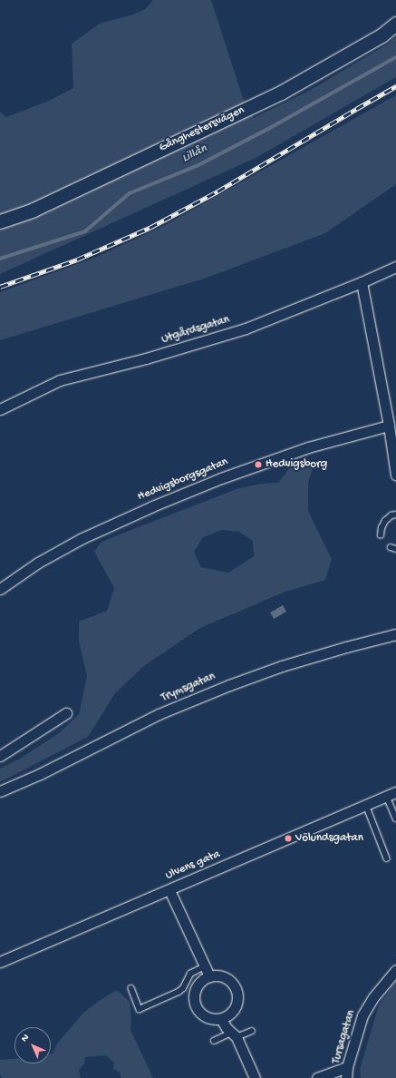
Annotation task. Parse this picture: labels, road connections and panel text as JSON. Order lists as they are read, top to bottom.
{
  "streets": {
    "street": [
      "Gånghestersvägen",
      "Utgårdsgatan",
      "Hedvigsborgsgatan",
      "Trymsgatan",
      "Ulvens gata",
      "Tursagatan"
    ]
  },
  "water": ["Lillån"],
  "places": ["Hedvigsborg", "Völundsgatan"],
  "north": "top left"
}
